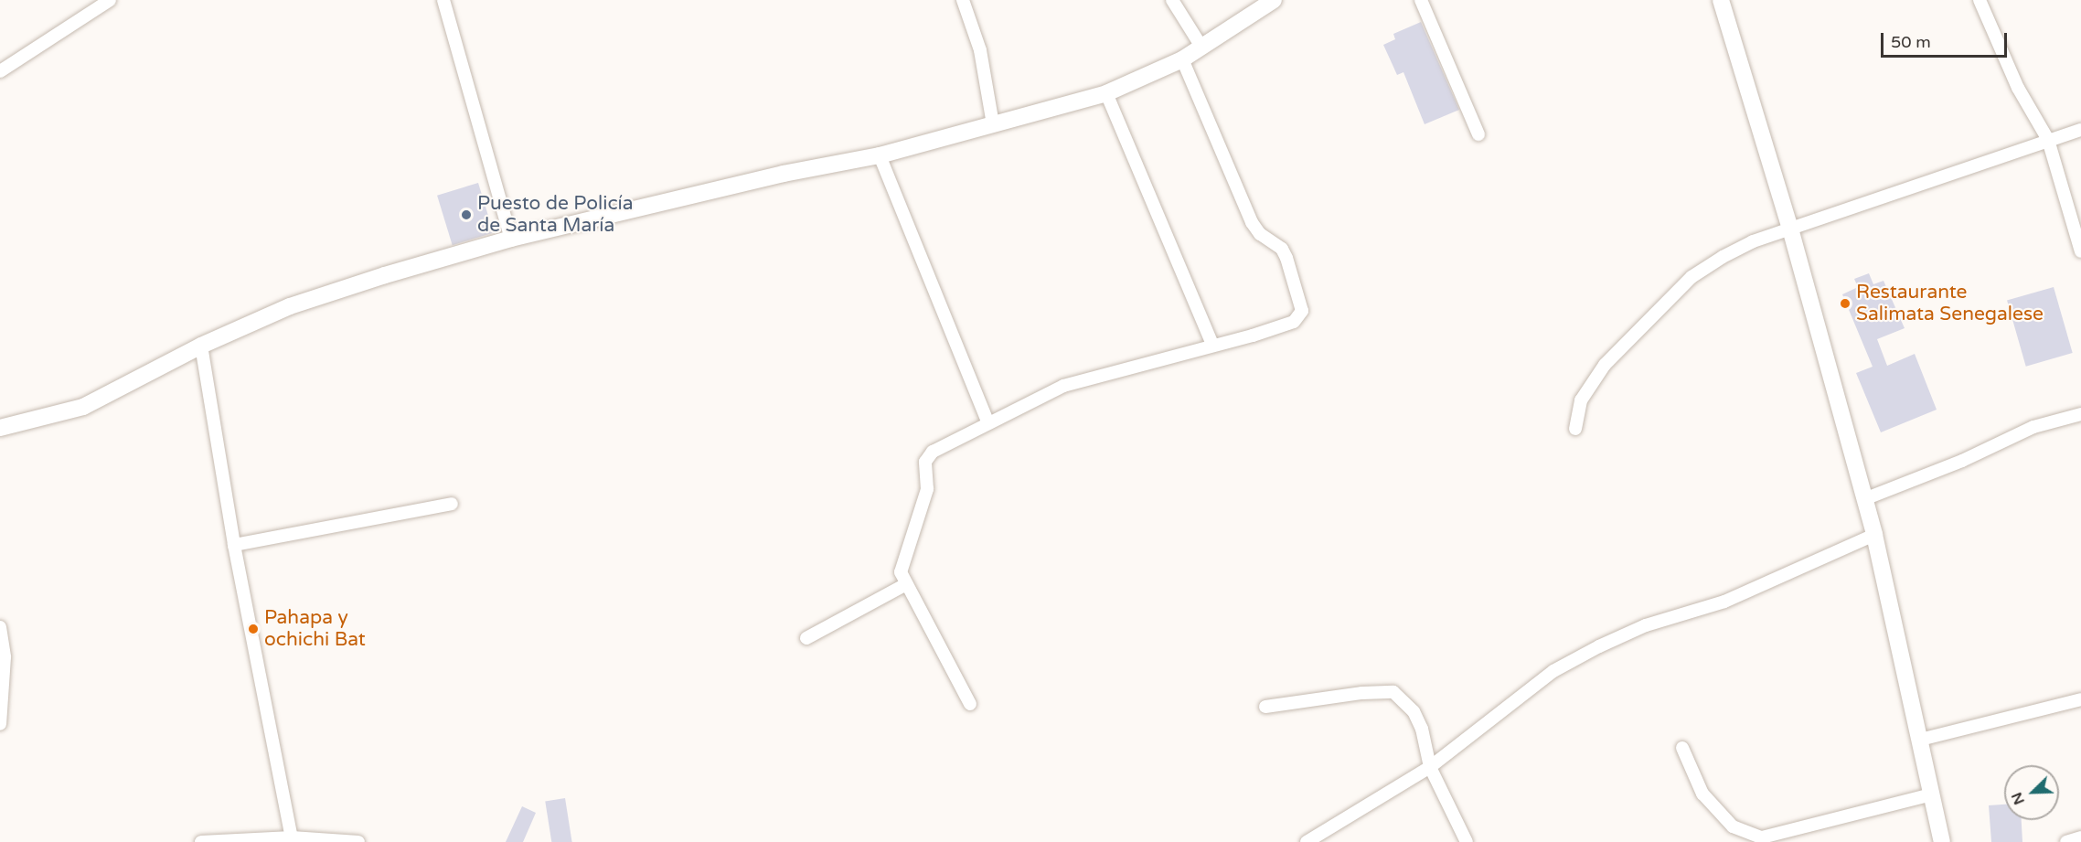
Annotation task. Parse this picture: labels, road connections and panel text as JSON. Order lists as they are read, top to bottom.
{
  "places": ["Puesto de Policía de Santa María", "Restaurante Salimata Senegalese", "Pahapa y ochichi Bat"],
  "scale_bar": "50 m",
  "north": "bottom left"
}
